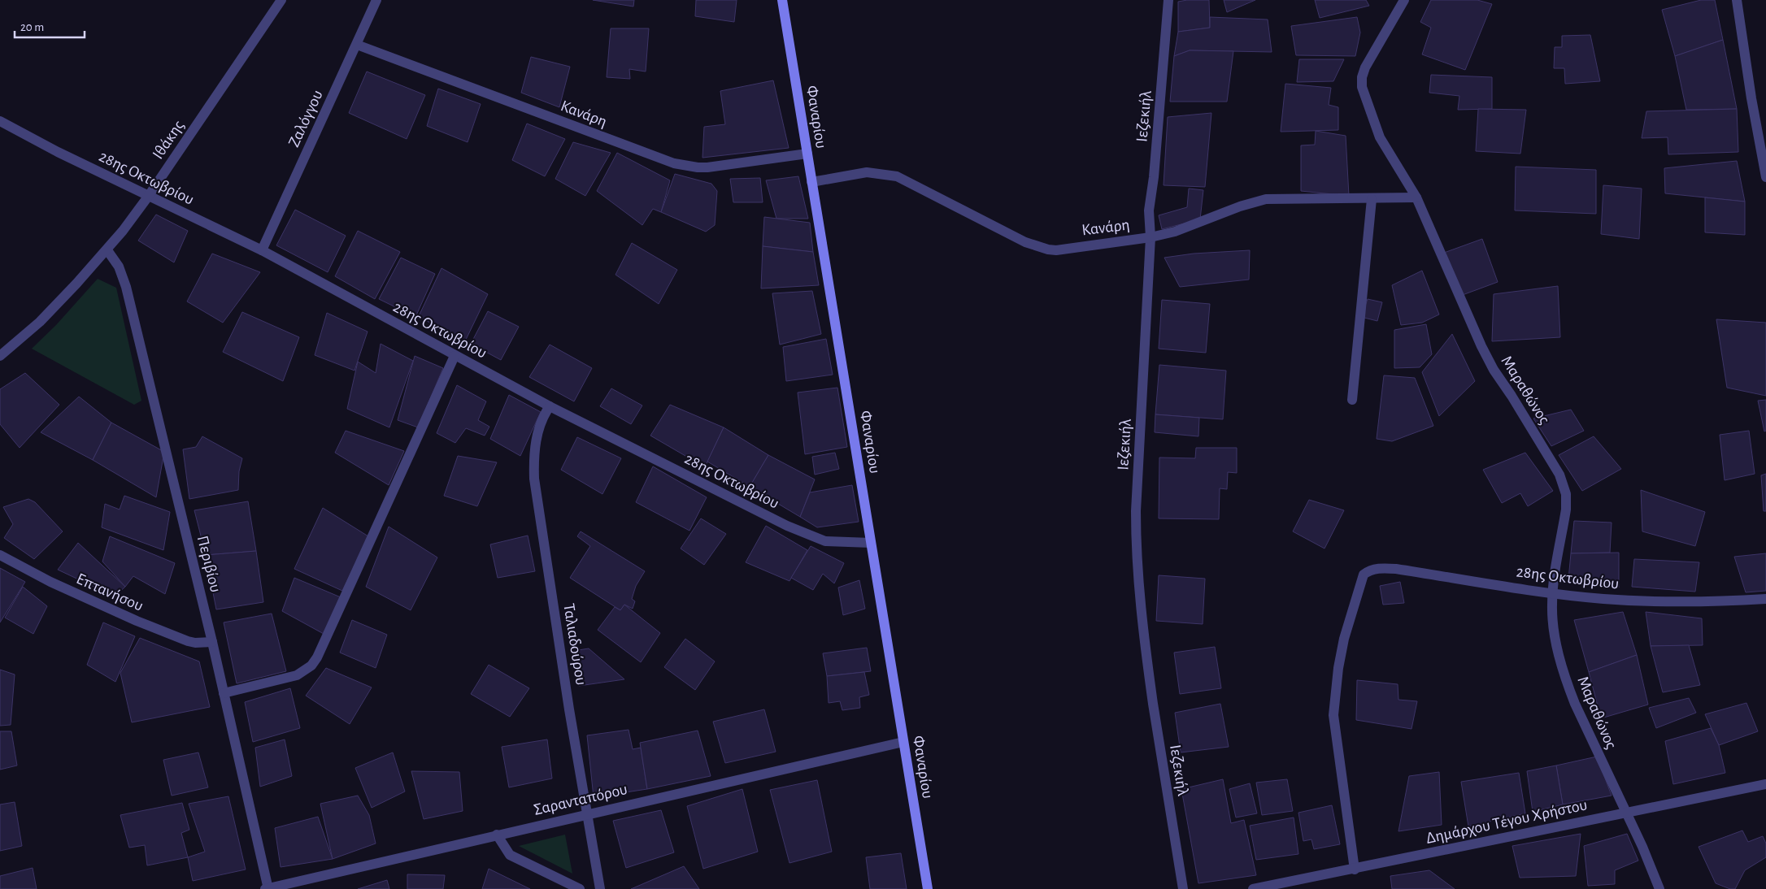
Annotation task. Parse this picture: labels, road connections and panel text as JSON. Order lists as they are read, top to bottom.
{
  "streets": {
    "main road": ["Φαναρίου"],
    "street": [
      "Κανάρη",
      "Ιεζεκιήλ",
      "Ζαλόγγου",
      "Ιθάκης",
      "28ης Οκτωβρίου",
      "Μαραθώνος",
      "Περιβίου",
      "Επτανήσου",
      "Ταλιαδούρου",
      "Σαρανταπόρου",
      "Δημάρχου Τέγου Χρήστου"
    ]
  },
  "crossings": [
    ["Κανάρη", "Ιεζεκιήλ"],
    ["Κανάρη", "Φαναρίου"],
    ["Κανάρη", "Ζαλόγγου"],
    ["Κανάρη", "Μαραθώνος"],
    ["Φαναρίου", "28ης Οκτωβρίου"],
    ["Φαναρίου", "Σαρανταπόρου"],
    ["Ζαλόγγου", "28ης Οκτωβρίου"],
    ["Ιθάκης", "28ης Οκτωβρίου"],
    ["Ιθάκης", "Περιβίου"],
    ["28ης Οκτωβρίου", "Μαραθώνος"],
    ["28ης Οκτωβρίου", "Ταλιαδούρου"],
    ["28ης Οκτωβρίου", "Δημάρχου Τέγου Χρήστου"],
    ["Μαραθώνος", "Δημάρχου Τέγου Χρήστου"],
    ["Περιβίου", "Επτανήσου"],
    ["Περιβίου", "Σαρανταπόρου"],
    ["Ταλιαδούρου", "Σαρανταπόρου"]
  ],
  "scale_bar": "20 m"
}
